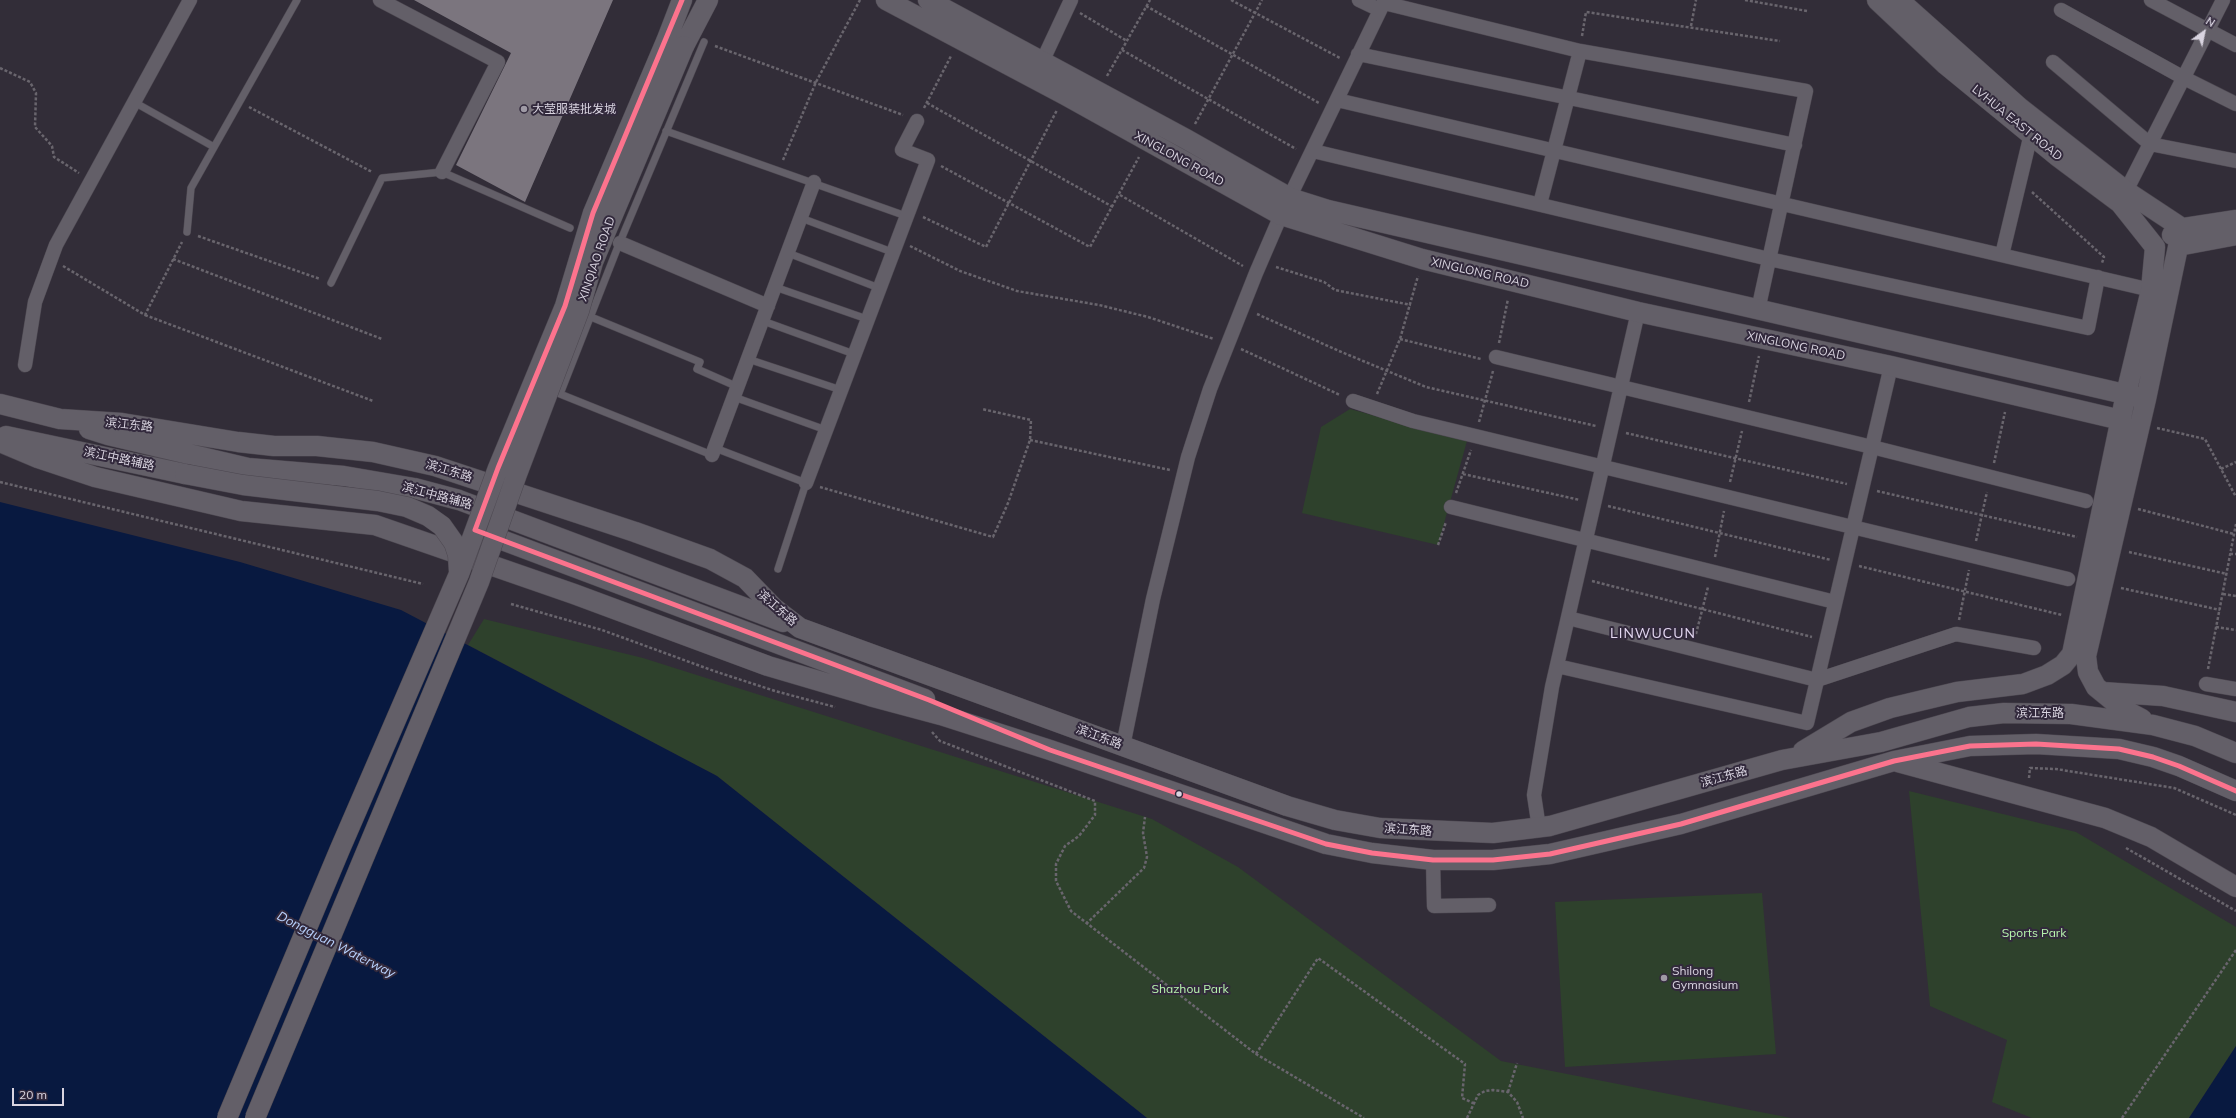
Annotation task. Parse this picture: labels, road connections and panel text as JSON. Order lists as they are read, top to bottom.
{
  "streets": {
    "main road": [
      "LVHUA EAST ROAD",
      "XINGLONG ROAD",
      "XINQIAO ROAD",
      "滨江东路",
      "滨江中路辅路"
    ]
  },
  "crossings": [
    ["XINQIAO ROAD", "滨江中路辅路"],
    ["滨江东路", "滨江中路辅路"]
  ],
  "districts": ["LINWUCUN"],
  "water": ["Dongguan Waterway"],
  "parks": ["Sports Park", "Shazhou Park"],
  "places": ["大莹服装批发城", "Shilong Gymnasium"],
  "scale_bar": "20 m",
  "north": "top right"
}
